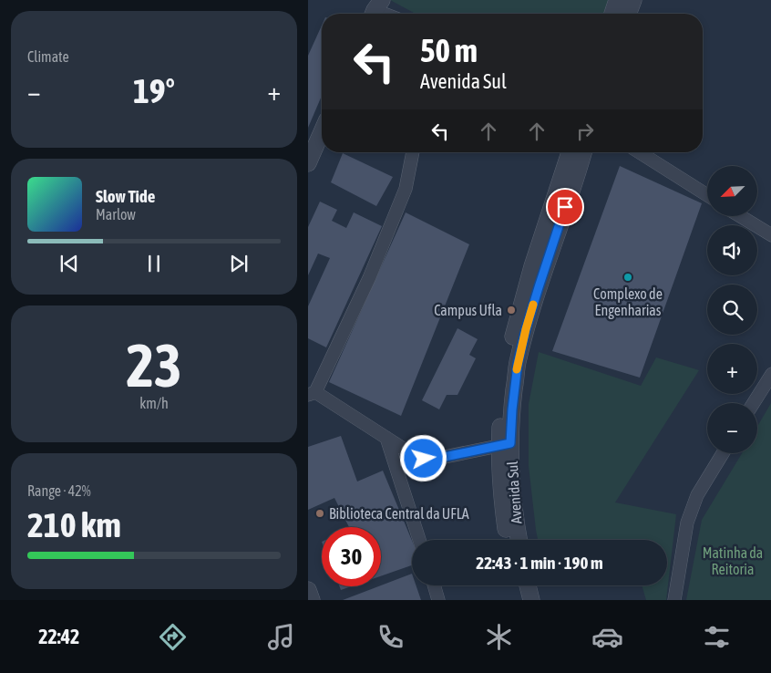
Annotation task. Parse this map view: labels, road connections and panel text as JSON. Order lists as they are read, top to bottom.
{
  "streets": {
    "street": ["Avenida Sul"]
  },
  "parks": ["Matinha da Reitoria"],
  "places": ["Complexo de Engenharias", "Campus Ufla", "Biblioteca Central da UFLA"],
  "north": "bottom left",
  "page": {
    "tile": [
      "Climate",
      ["23", "km/h"],
      ["Range · 42%", "210 km"]
    ],
    "turn": ["50 m", "Avenida Sul"],
    "heat": ["−", "19°", "+"],
    "map_buttons": ["+", "−"],
    "song": ["Slow Tide", "Marlow"],
    "limit": "30",
    "trip": "22:43 · 1 min · 190 m",
    "tabs": "22:42"
  }
}
